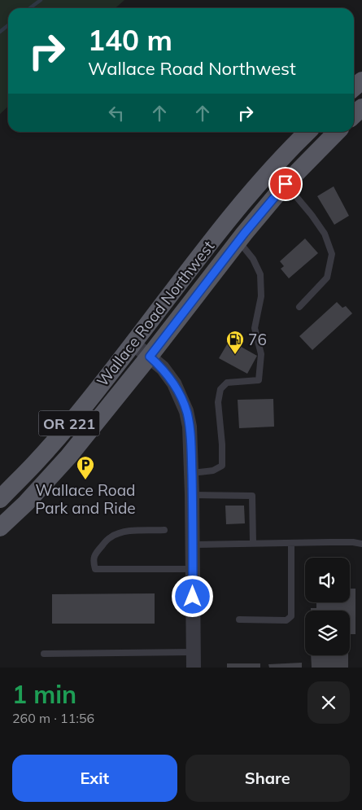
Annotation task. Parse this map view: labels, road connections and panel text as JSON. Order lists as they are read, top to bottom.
{
  "streets": {
    "main road": ["Wallace Road Northwest", "OR 221"]
  },
  "places": {
    "fuel station": ["76"],
    "parking": ["Wallace Road Park and Ride"]
  },
  "page": {
    "turn": ["140 m", "Wallace Road Northwest"],
    "heading": ["1 min", "260 m · 11:56"],
    "buttons": ["Exit", "Share"]
  }
}
